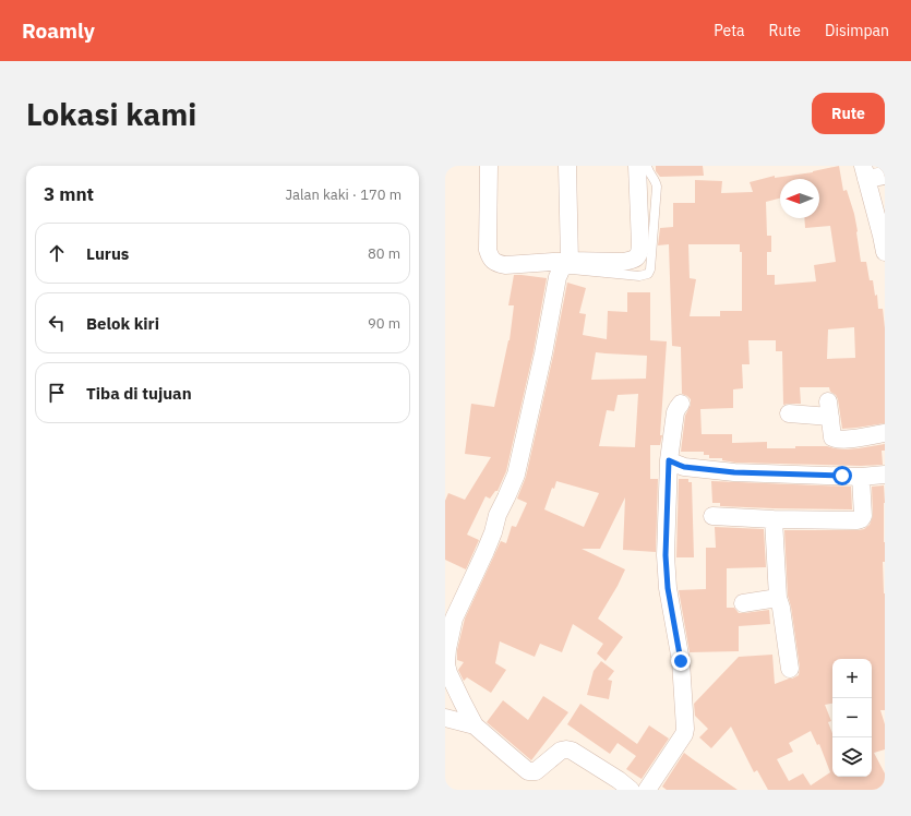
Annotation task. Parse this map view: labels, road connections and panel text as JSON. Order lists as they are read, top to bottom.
{
  "north": "left",
  "page": {
    "header": "Roamly",
    "nav": ["Peta", "Rute", "Disimpan"],
    "buttons": "Rute",
    "title": "Lokasi kami",
    "heading": ["3 mnt", "Jalan kaki · 170 m"],
    "list": [
      ["Lurus", "80 m"],
      ["Belok kiri", "90 m"],
      "Tiba di tujuan"
    ],
    "map_buttons": ["+", "−"]
  }
}
